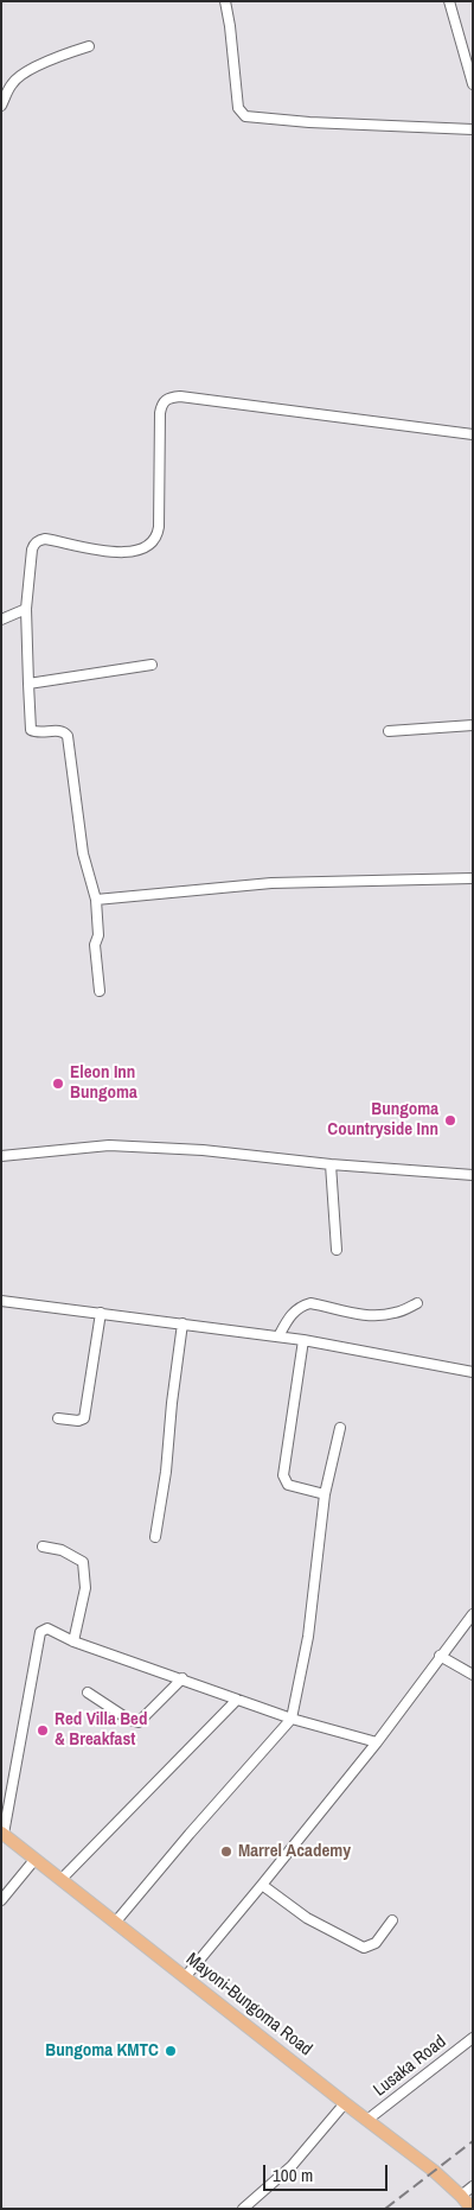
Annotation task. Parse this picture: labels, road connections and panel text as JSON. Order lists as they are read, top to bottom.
{
  "streets": {
    "main road": ["Mayoni-Bungoma Road"],
    "street": ["Lusaka Road"]
  },
  "crossings": [
    ["Mayoni-Bungoma Road", "Lusaka Road"]
  ],
  "places": [
    "Eleon Inn Bungoma",
    "Bungoma Countryside Inn",
    "Red Villa Bed & Breakfast",
    "Marrel Academy",
    "Bungoma KMTC"
  ],
  "scale_bar": "100 m"
}
